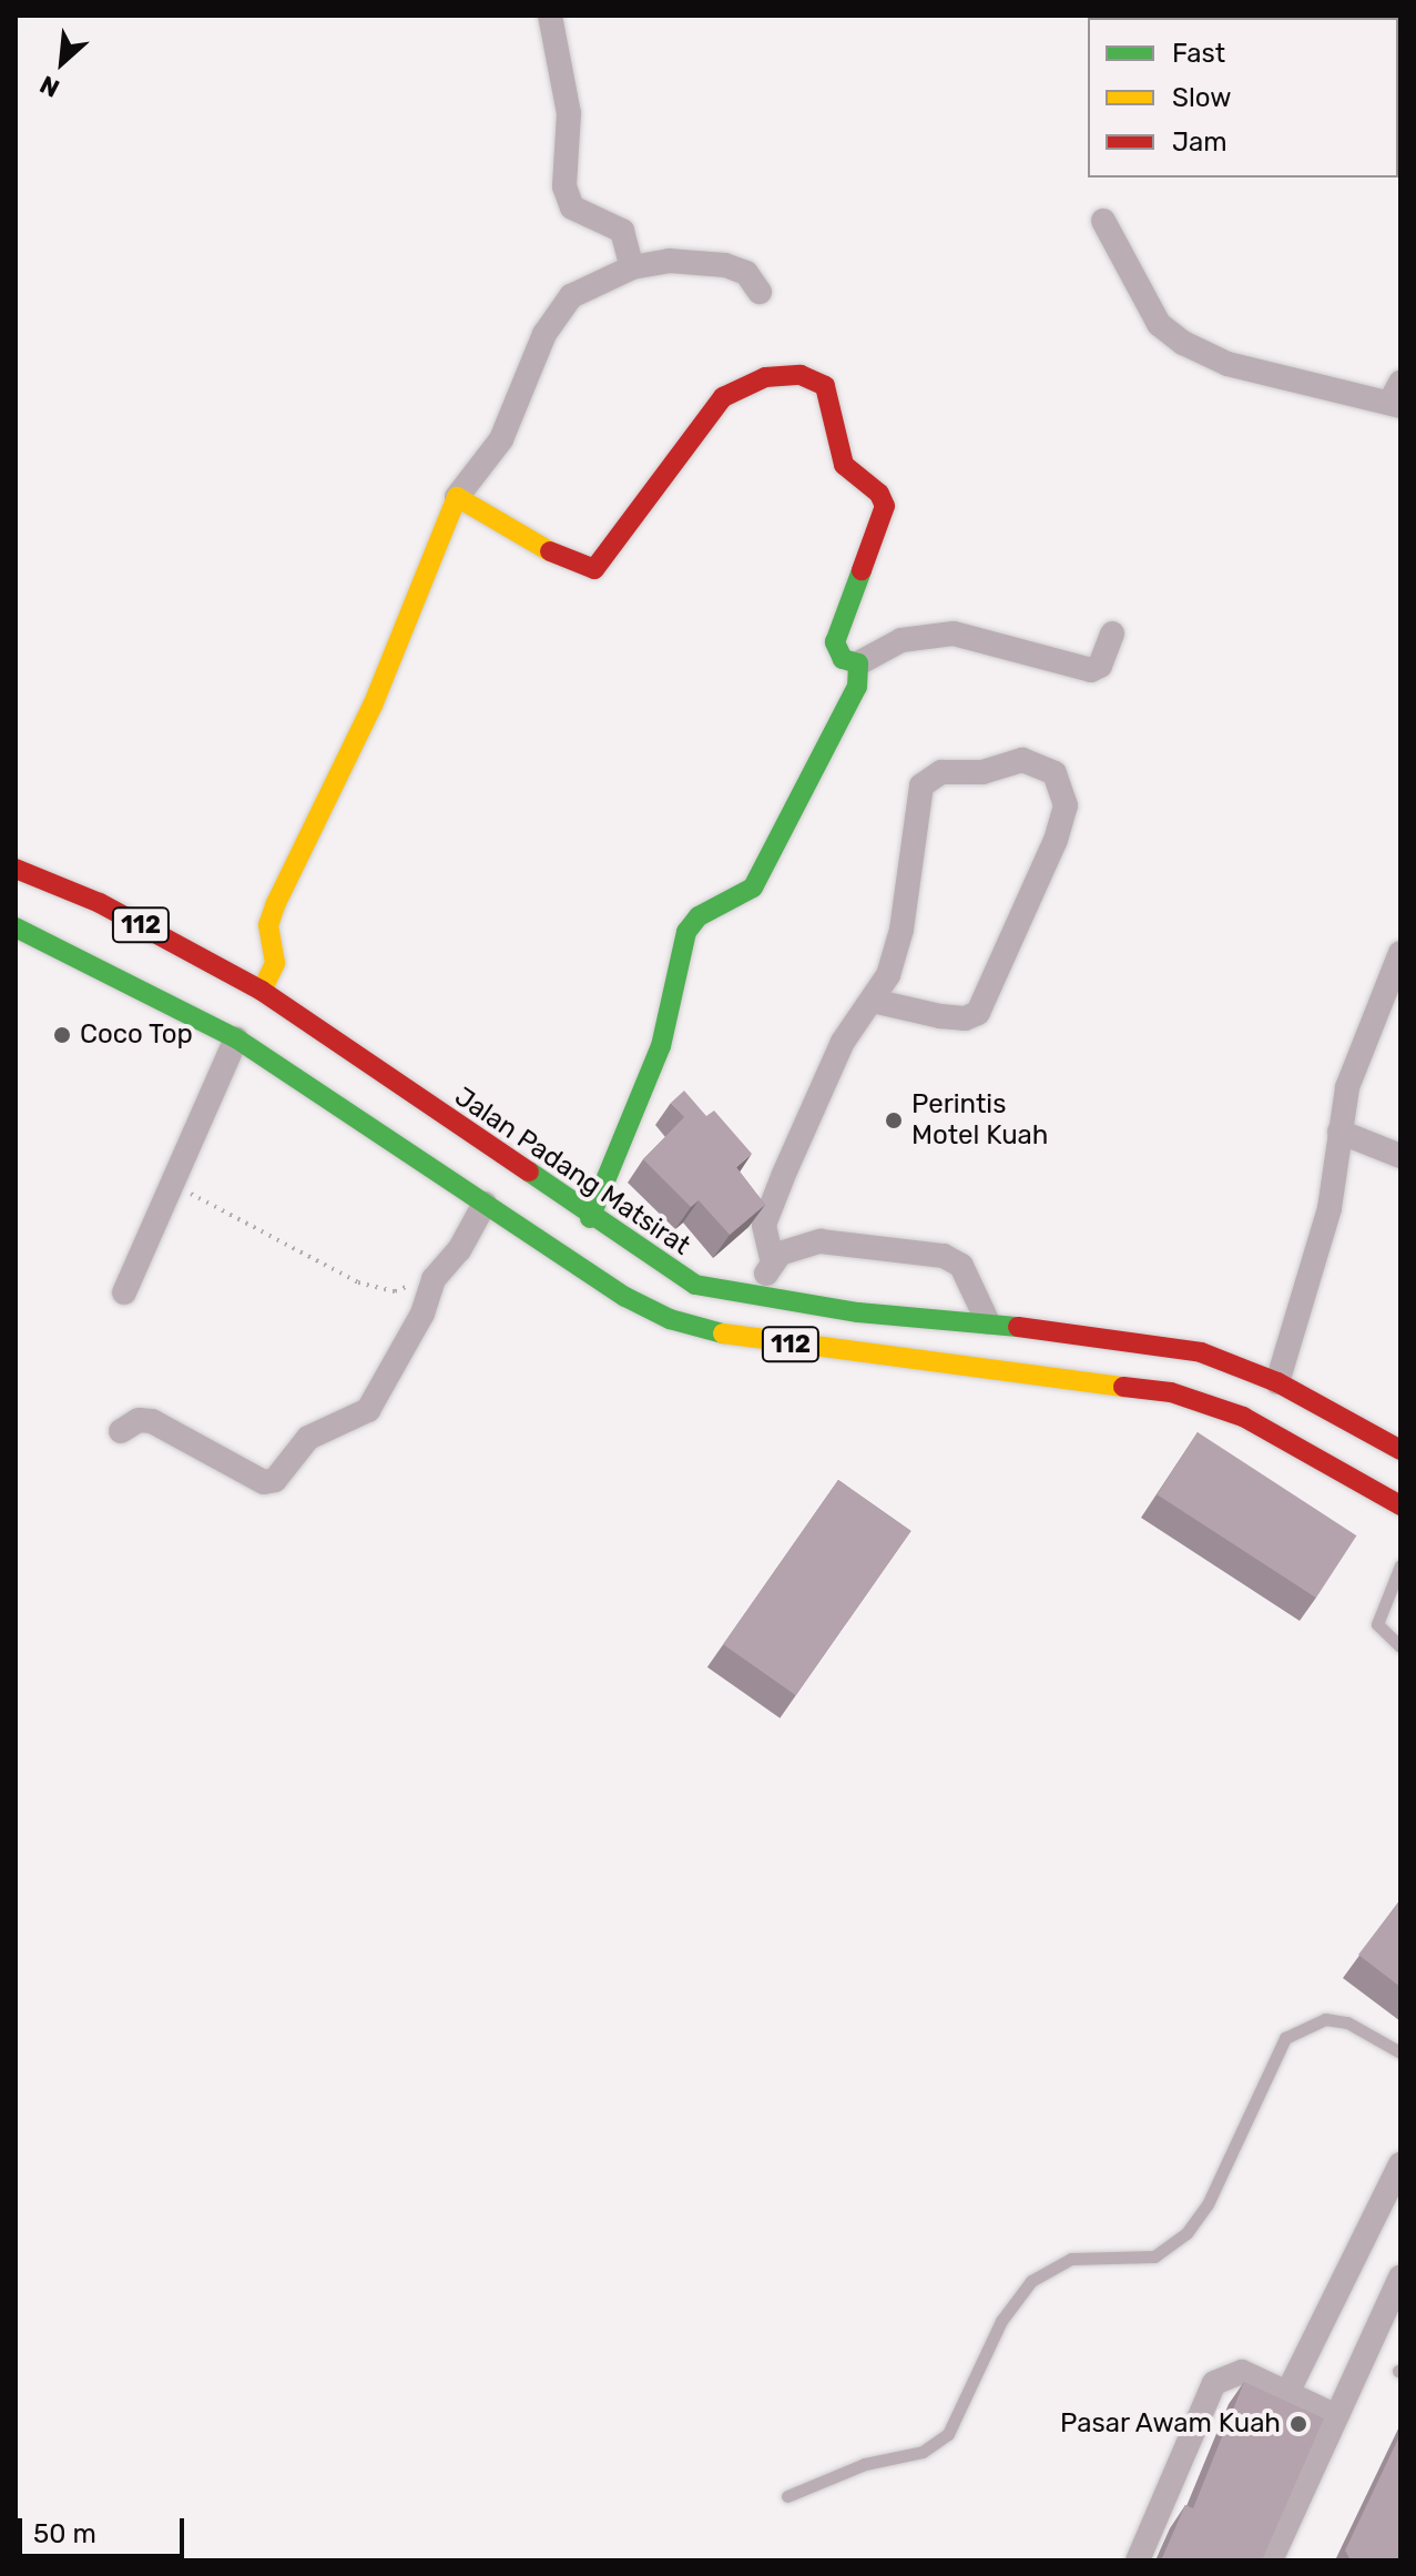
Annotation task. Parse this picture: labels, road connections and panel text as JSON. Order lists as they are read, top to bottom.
{
  "streets": {
    "main road": ["112", "Jalan Padang Matsirat"]
  },
  "places": ["Coco Top", "Perintis Motel Kuah", "Pasar Awam Kuah"],
  "legend": ["Fast", "Slow", "Jam"],
  "scale_bar": "50 m",
  "north": "bottom left"
}
